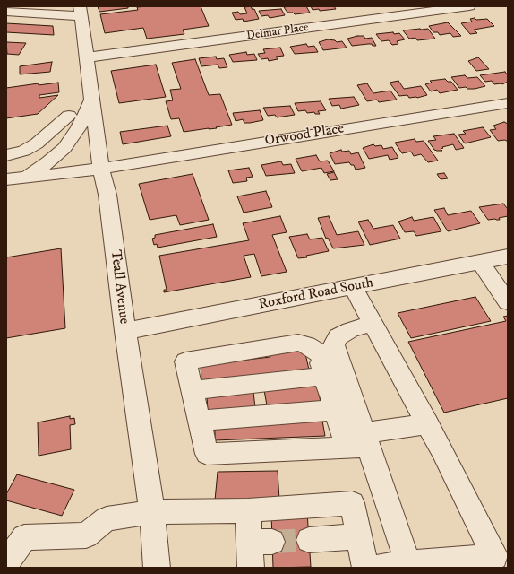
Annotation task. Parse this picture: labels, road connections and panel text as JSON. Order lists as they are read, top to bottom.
{
  "streets": {
    "street": [
      "Delmar Place",
      "Orwood Place",
      "Teall Avenue",
      "Roxford Road South"
    ]
  },
  "crossings": [
    ["Delmar Place", "Teall Avenue"],
    ["Orwood Place", "Teall Avenue"],
    ["Teall Avenue", "Roxford Road South"]
  ]
}
